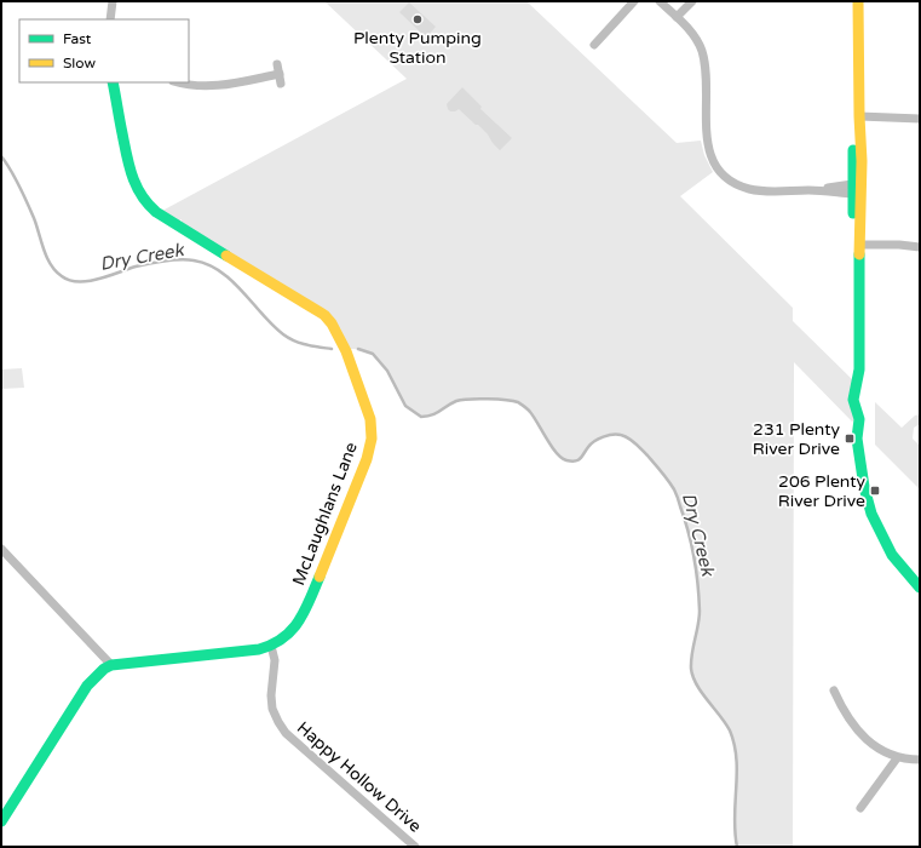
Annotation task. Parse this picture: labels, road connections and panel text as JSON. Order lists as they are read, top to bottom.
{
  "streets": {
    "street": ["McLaughlans Lane", "Happy Hollow Drive"]
  },
  "crossings": [
    ["McLaughlans Lane", "Happy Hollow Drive"]
  ],
  "water": ["Dry Creek"],
  "places": {
    "other": ["Plenty Pumping Station"],
    "transit": ["231 Plenty River Drive", "206 Plenty River Drive"]
  },
  "legend": ["Fast", "Slow"]
}
